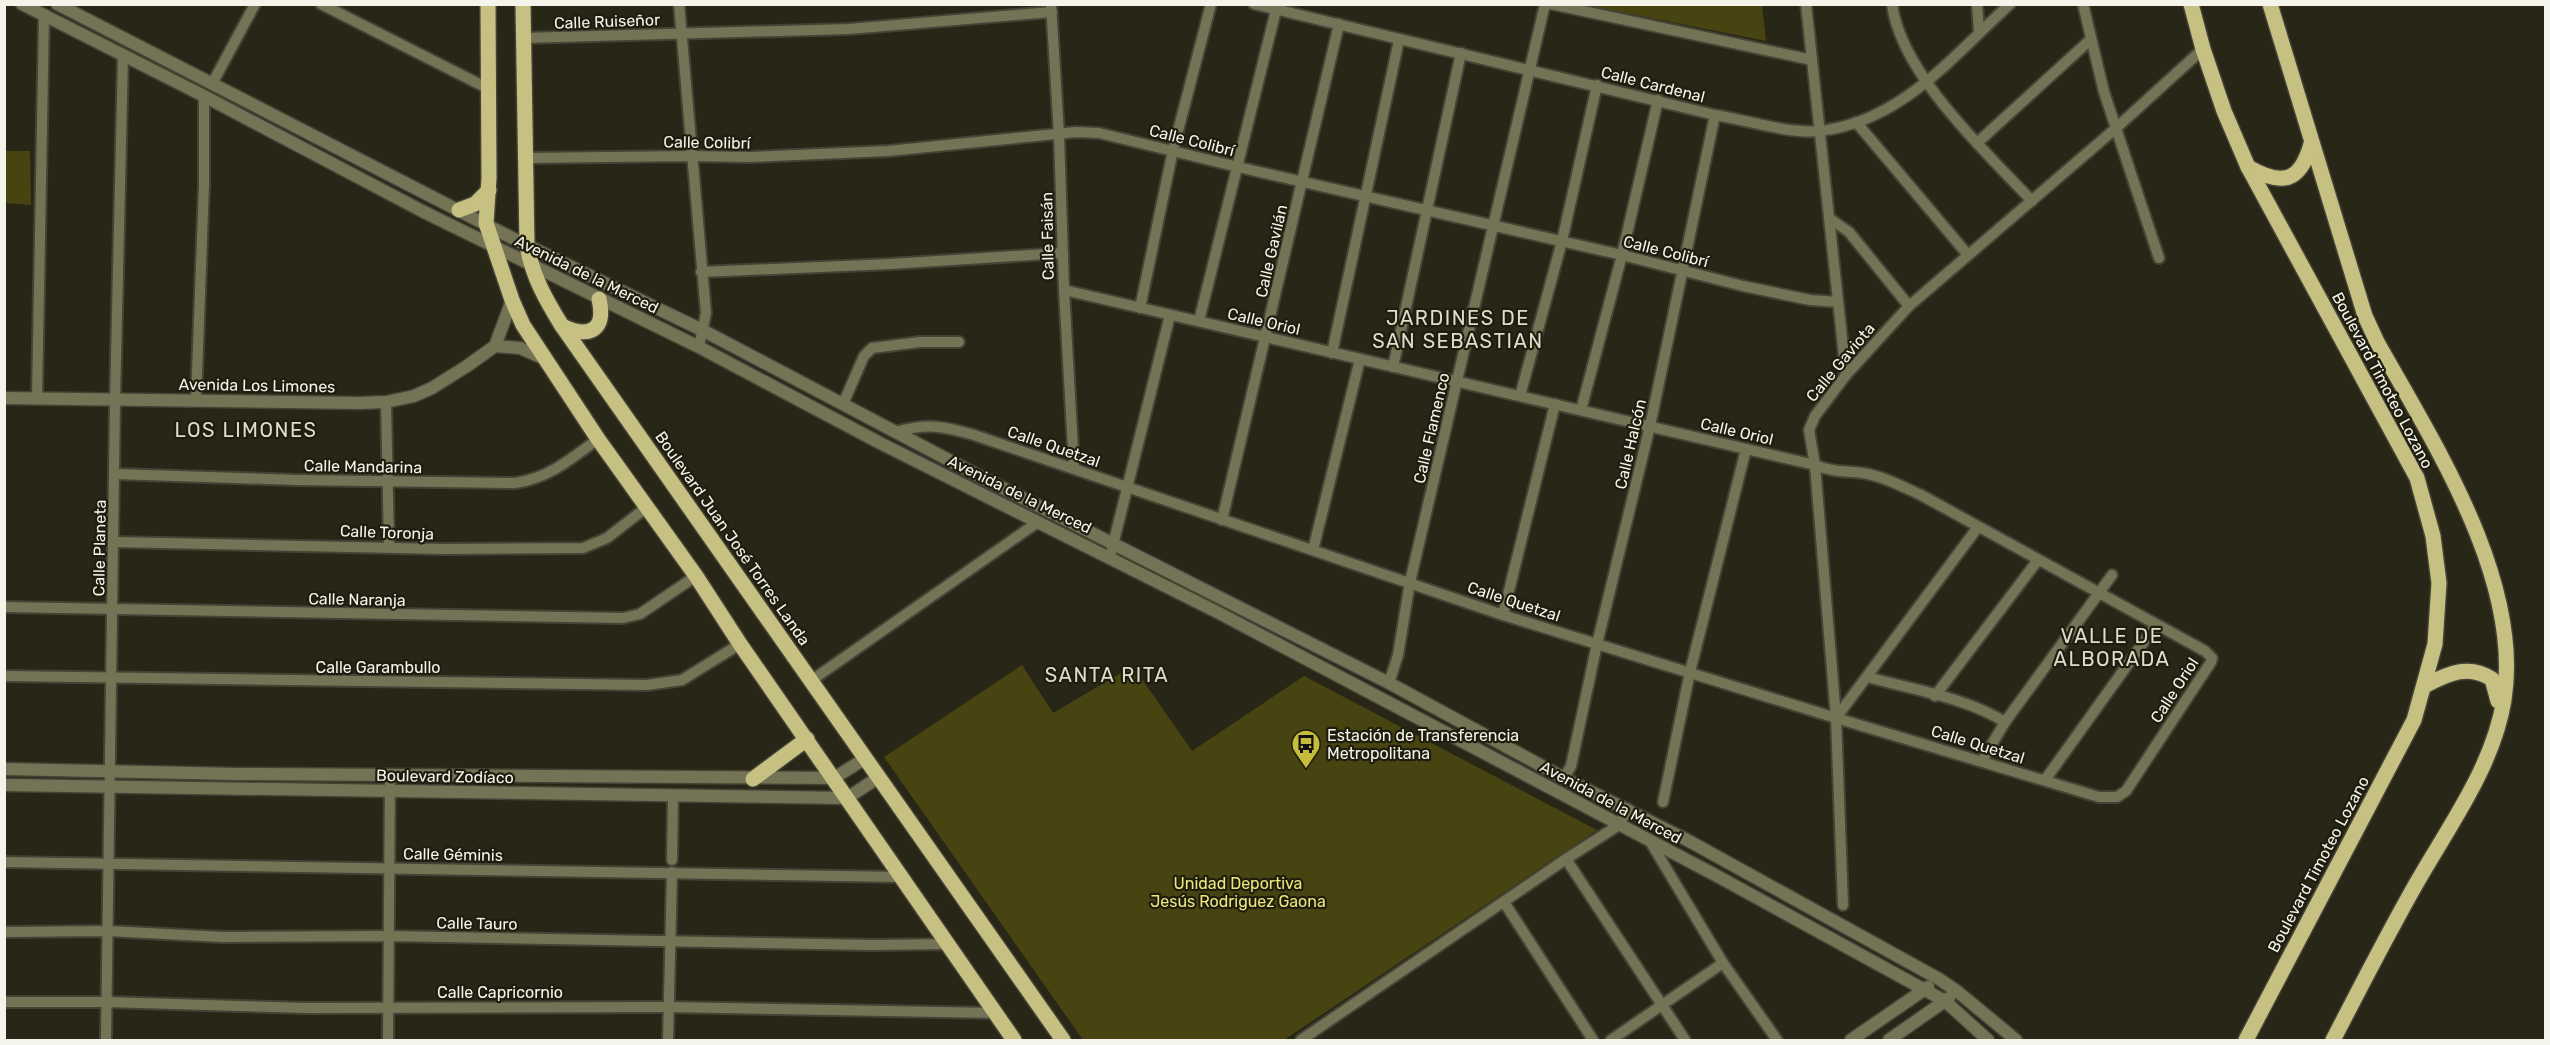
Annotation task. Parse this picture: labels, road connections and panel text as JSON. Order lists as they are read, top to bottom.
{
  "streets": {
    "main road": ["Boulevard Timoteo Lozano", "Boulevard Juan José Torres Landa"],
    "street": [
      "Calle Ruiseñor",
      "Calle Cardenal",
      "Calle Colibrí",
      "Calle Faisán",
      "Calle Gavilán",
      "Avenida de la Merced",
      "Calle Oriol",
      "Calle Gaviota",
      "Avenida Los Limones",
      "Calle Flamenco",
      "Calle Halcón",
      "Calle Quetzal",
      "Calle Mandarina",
      "Calle Toronja",
      "Calle Planeta",
      "Calle Naranja",
      "Calle Garambullo",
      "Boulevard Zodíaco",
      "Calle Géminis",
      "Calle Tauro",
      "Calle Capricornio"
    ]
  },
  "crossings": [
    ["Calle Ruiseñor", "Calle Faisán"],
    ["Calle Ruiseñor", "Boulevard Juan José Torres Landa"],
    ["Calle Cardenal", "Calle Gavilán"],
    ["Calle Cardenal", "Calle Flamenco"],
    ["Calle Cardenal", "Calle Halcón"],
    ["Calle Colibrí", "Calle Faisán"],
    ["Calle Colibrí", "Calle Gavilán"],
    ["Calle Colibrí", "Calle Flamenco"],
    ["Calle Colibrí", "Calle Halcón"],
    ["Calle Colibrí", "Boulevard Juan José Torres Landa"],
    ["Calle Faisán", "Calle Oriol"],
    ["Calle Faisán", "Calle Quetzal"],
    ["Calle Gavilán", "Calle Oriol"],
    ["Calle Gavilán", "Calle Quetzal"],
    ["Avenida de la Merced", "Calle Flamenco"],
    ["Avenida de la Merced", "Calle Halcón"],
    ["Avenida de la Merced", "Calle Quetzal"],
    ["Avenida de la Merced", "Boulevard Juan José Torres Landa"],
    ["Avenida de la Merced", "Calle Planeta"],
    ["Calle Oriol", "Calle Gaviota"],
    ["Calle Oriol", "Calle Flamenco"],
    ["Calle Oriol", "Calle Halcón"],
    ["Calle Oriol", "Calle Quetzal"],
    ["Calle Gaviota", "Boulevard Timoteo Lozano"],
    ["Calle Gaviota", "Calle Quetzal"],
    ["Avenida Los Limones", "Calle Planeta"],
    ["Calle Flamenco", "Calle Quetzal"],
    ["Calle Halcón", "Calle Quetzal"],
    ["Calle Mandarina", "Calle Planeta"],
    ["Calle Toronja", "Calle Planeta"],
    ["Calle Planeta", "Calle Naranja"],
    ["Calle Planeta", "Calle Garambullo"],
    ["Calle Planeta", "Boulevard Zodíaco"],
    ["Calle Planeta", "Calle Géminis"],
    ["Calle Planeta", "Calle Tauro"],
    ["Calle Planeta", "Calle Capricornio"]
  ],
  "districts": [
    "JARDINES DE SAN SEBASTIAN",
    "LOS LIMONES",
    "VALLE DE ALBORADA",
    "SANTA RITA"
  ],
  "parks": ["Unidad Deportiva Jesús Rodriguez Gaona"],
  "places": {
    "bus stop": ["Estación de Transferencia Metropolitana"]
  }
}
